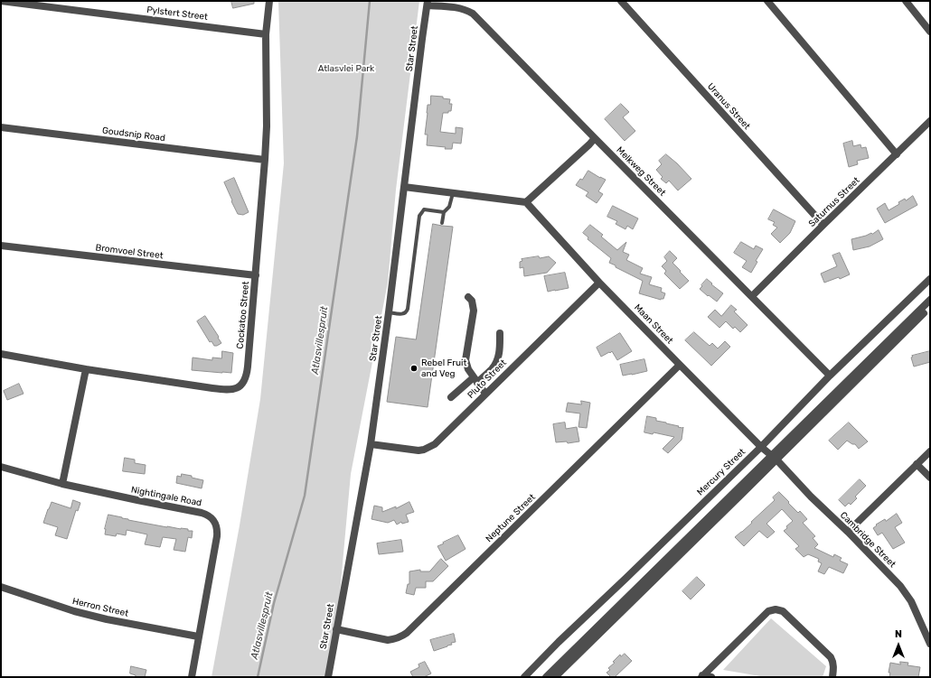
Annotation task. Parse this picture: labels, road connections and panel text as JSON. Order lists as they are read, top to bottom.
{
  "streets": {
    "street": [
      "Pylstert Street",
      "Star Street",
      "Uranus Street",
      "Goudsnip Road",
      "Melkweg Street",
      "Saturnus Street",
      "Bromvoel Street",
      "Cockatoo Street",
      "Maan Street",
      "Pluto Street",
      "Mercury Street",
      "Nightingale Road",
      "Neptune Street",
      "Cambridge Street",
      "Herron Street"
    ]
  },
  "crossings": [
    ["Pylstert Street", "Cockatoo Street"],
    ["Star Street", "Melkweg Street"],
    ["Star Street", "Pluto Street"],
    ["Star Street", "Neptune Street"],
    ["Uranus Street", "Saturnus Street"],
    ["Goudsnip Road", "Cockatoo Street"],
    ["Melkweg Street", "Saturnus Street"],
    ["Melkweg Street", "Mercury Street"],
    ["Bromvoel Street", "Cockatoo Street"],
    ["Maan Street", "Pluto Street"],
    ["Maan Street", "Mercury Street"],
    ["Maan Street", "Neptune Street"],
    ["Maan Street", "Cambridge Street"],
    ["Nightingale Road", "Herron Street"]
  ],
  "water": ["Atlasvillespruit"],
  "parks": ["Atlasvlei Park"],
  "places": ["Rebel Fruit and Veg"],
  "north": "top"
}
